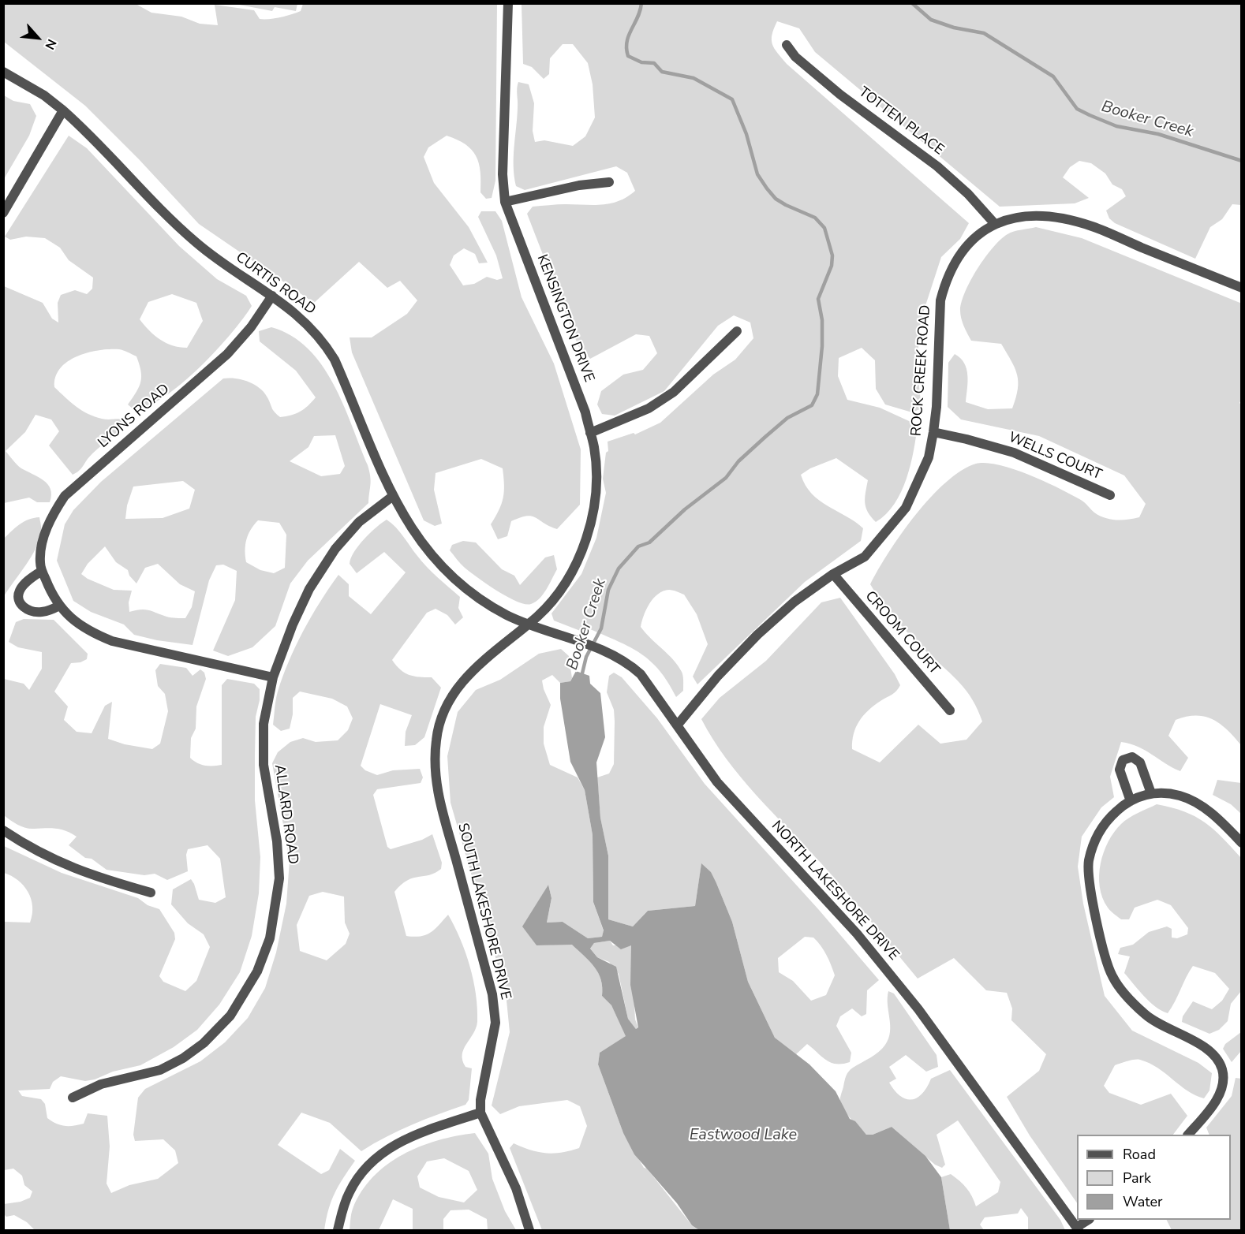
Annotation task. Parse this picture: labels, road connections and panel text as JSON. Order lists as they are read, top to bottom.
{
  "streets": {
    "street": [
      "TOTTEN PLACE",
      "CURTIS ROAD",
      "KENSINGTON DRIVE",
      "ROCK CREEK ROAD",
      "LYONS ROAD",
      "WELLS COURT",
      "CROOM COURT",
      "ALLARD ROAD",
      "NORTH LAKESHORE DRIVE",
      "SOUTH LAKESHORE DRIVE"
    ]
  },
  "crossings": [
    ["TOTTEN PLACE", "ROCK CREEK ROAD"],
    ["CURTIS ROAD", "KENSINGTON DRIVE"],
    ["CURTIS ROAD", "LYONS ROAD"],
    ["CURTIS ROAD", "ALLARD ROAD"],
    ["CURTIS ROAD", "NORTH LAKESHORE DRIVE"],
    ["CURTIS ROAD", "SOUTH LAKESHORE DRIVE"],
    ["KENSINGTON DRIVE", "NORTH LAKESHORE DRIVE"],
    ["KENSINGTON DRIVE", "SOUTH LAKESHORE DRIVE"],
    ["ROCK CREEK ROAD", "WELLS COURT"],
    ["ROCK CREEK ROAD", "CROOM COURT"],
    ["ROCK CREEK ROAD", "NORTH LAKESHORE DRIVE"],
    ["LYONS ROAD", "ALLARD ROAD"],
    ["NORTH LAKESHORE DRIVE", "SOUTH LAKESHORE DRIVE"]
  ],
  "water": ["Booker Creek", "Eastwood Lake"],
  "legend": ["Road", "Park", "Water"],
  "north": "bottom right"
}
